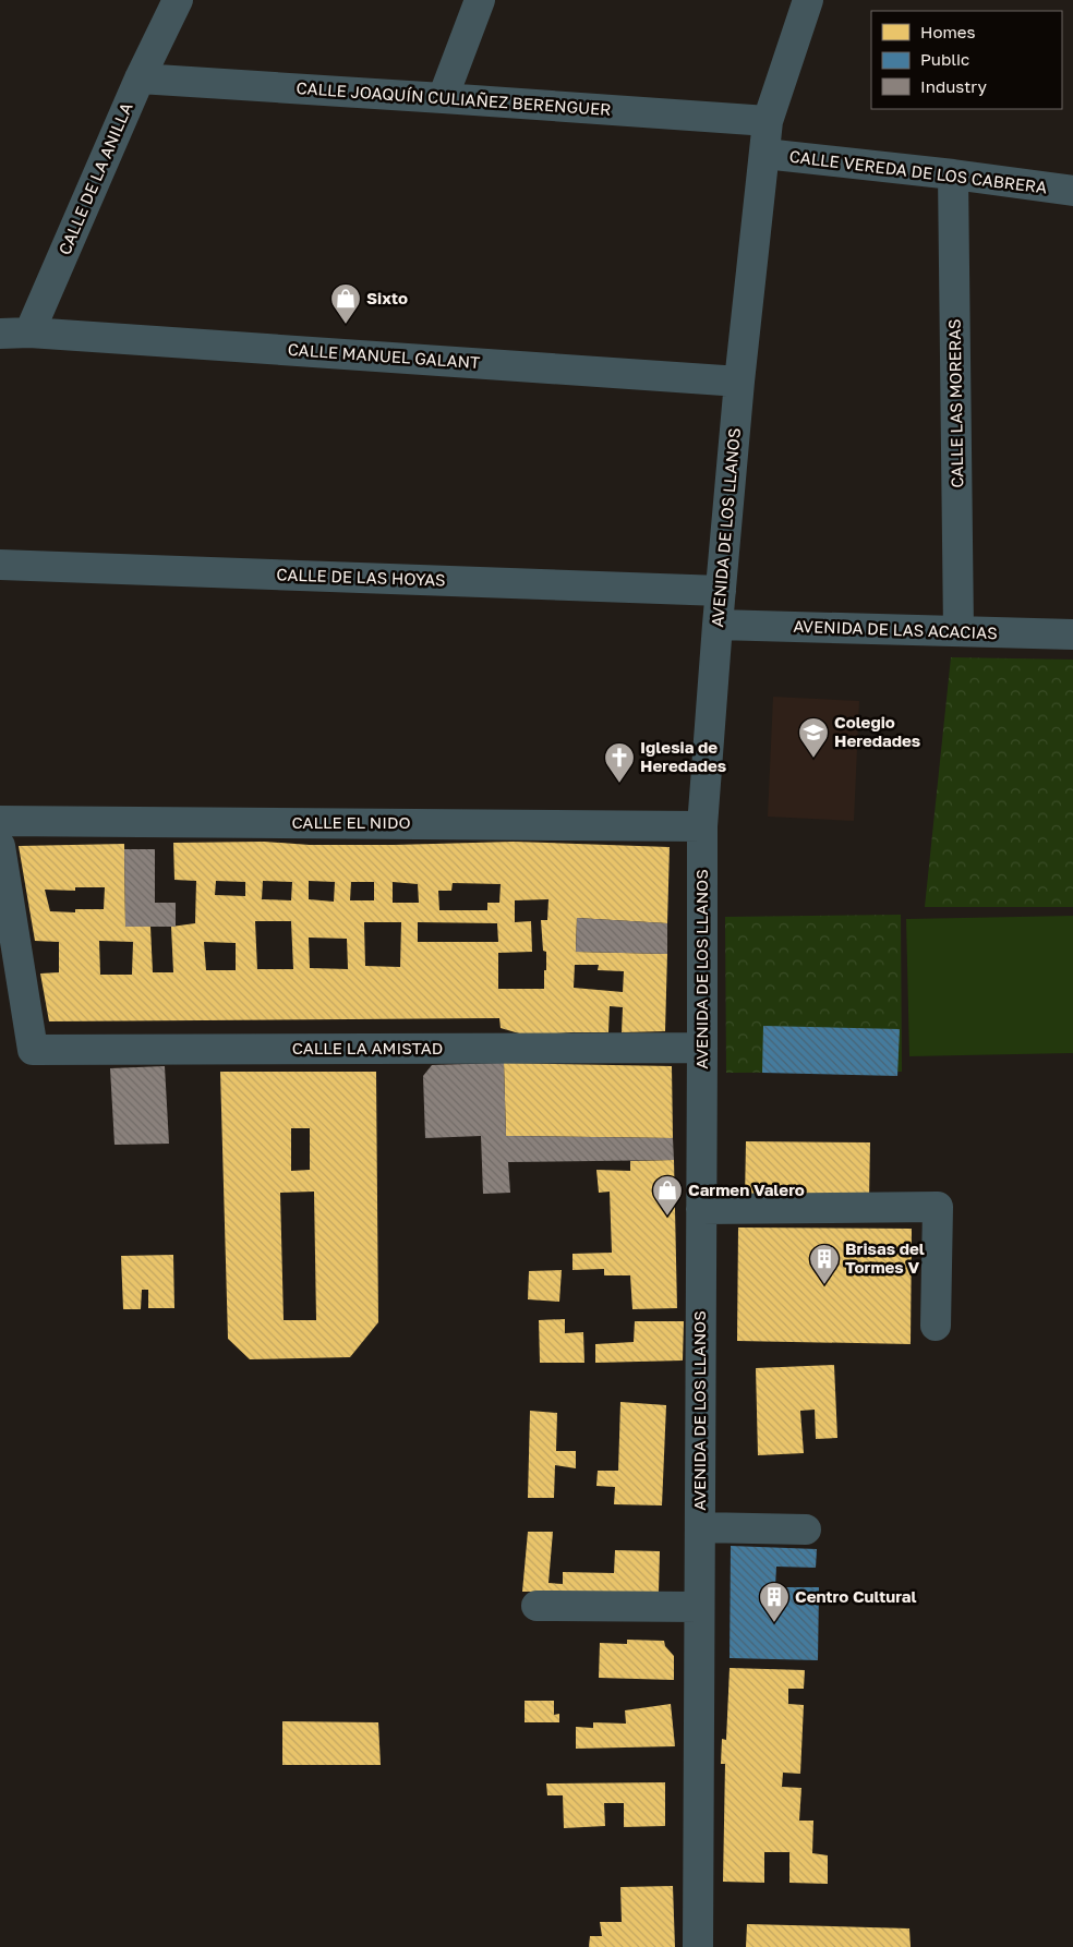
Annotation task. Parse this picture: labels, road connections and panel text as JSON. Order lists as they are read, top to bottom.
{
  "streets": {
    "street": [
      "CALLE JOAQUÍN CULIAÑEZ BERENGUER",
      "CALLE VEREDA DE LOS CABRERA",
      "CALLE DE LA ANILLA",
      "CALLE MANUEL GALANT",
      "CALLE LAS MORERAS",
      "AVENIDA DE LOS LLANOS",
      "CALLE DE LAS HOYAS",
      "AVENIDA DE LAS ACACIAS",
      "CALLE EL NIDO",
      "CALLE LA AMISTAD"
    ]
  },
  "crossings": [
    ["CALLE JOAQUÍN CULIAÑEZ BERENGUER", "CALLE DE LA ANILLA"],
    ["CALLE JOAQUÍN CULIAÑEZ BERENGUER", "AVENIDA DE LOS LLANOS"],
    ["CALLE VEREDA DE LOS CABRERA", "CALLE LAS MORERAS"],
    ["CALLE VEREDA DE LOS CABRERA", "AVENIDA DE LOS LLANOS"],
    ["CALLE DE LA ANILLA", "CALLE MANUEL GALANT"],
    ["CALLE MANUEL GALANT", "AVENIDA DE LOS LLANOS"],
    ["CALLE LAS MORERAS", "AVENIDA DE LAS ACACIAS"],
    ["AVENIDA DE LOS LLANOS", "CALLE DE LAS HOYAS"],
    ["AVENIDA DE LOS LLANOS", "AVENIDA DE LAS ACACIAS"],
    ["AVENIDA DE LOS LLANOS", "CALLE EL NIDO"],
    ["AVENIDA DE LOS LLANOS", "CALLE LA AMISTAD"]
  ],
  "places": {
    "shop": ["Sixto", "Carmen Valero"],
    "school or university": ["Colegio Heredades"],
    "church": ["Iglesia de Heredades"],
    "building": ["Brisas del Tormes V", "Centro Cultural"]
  },
  "legend": ["Homes", "Public", "Industry"]
}
